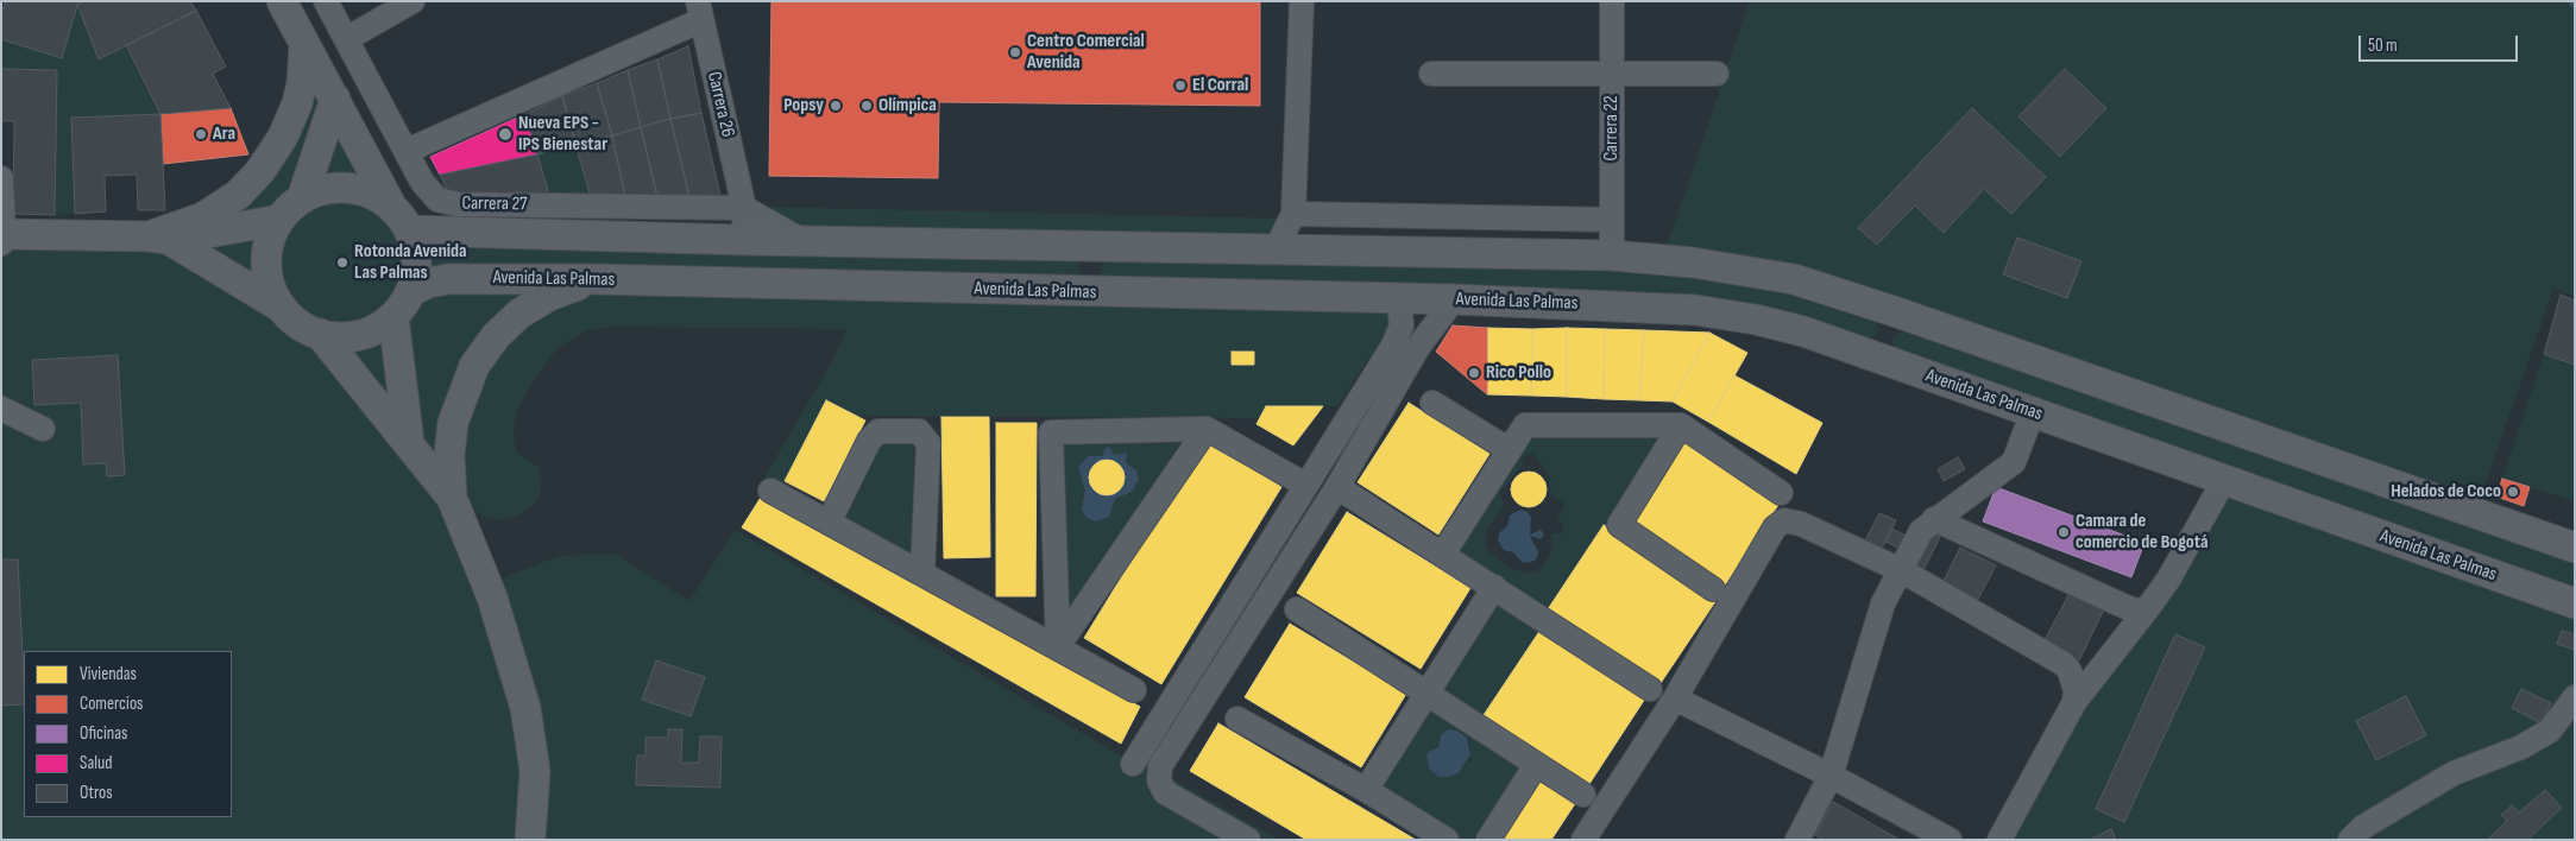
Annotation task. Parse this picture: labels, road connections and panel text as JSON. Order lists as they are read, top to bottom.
{
  "streets": {
    "main road": ["Avenida Las Palmas"],
    "street": ["Carrera 26", "Carrera 22", "Carrera 27"]
  },
  "crossings": [
    ["Carrera 26", "Carrera 27"]
  ],
  "places": [
    "Centro Comercial Avenida",
    "El Corral",
    "Popsy",
    "Olímpica",
    "Ara",
    "Nueva EPS - IPS Bienestar",
    "Rotonda Avenida Las Palmas",
    "Rico Pollo",
    "Helados de Coco",
    "Camara de comercio de Bogotá"
  ],
  "legend": [
    "Viviendas",
    "Comercios",
    "Oficinas",
    "Salud",
    "Otros"
  ],
  "scale_bar": "50 m"
}
